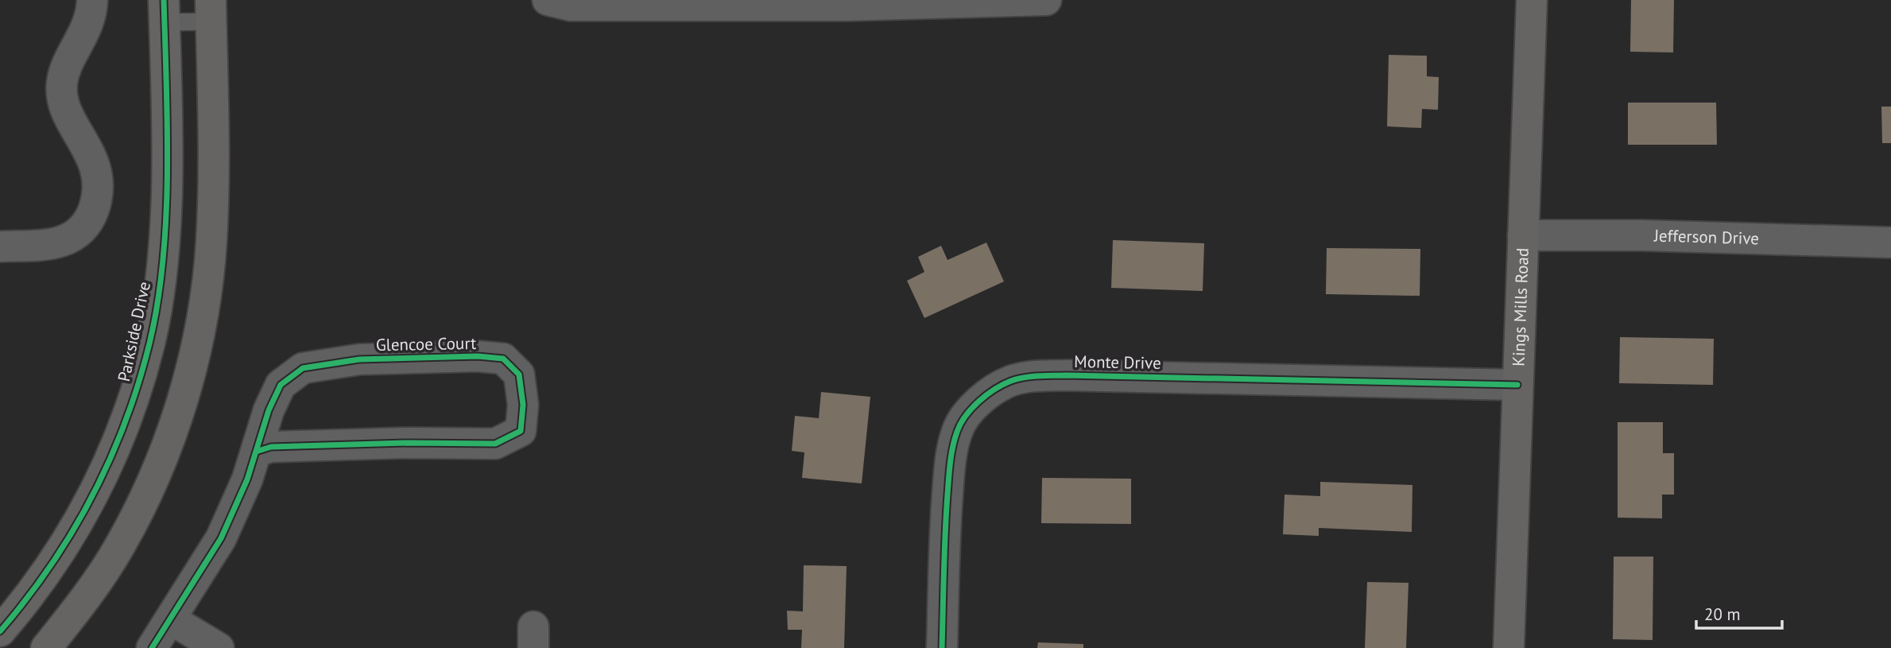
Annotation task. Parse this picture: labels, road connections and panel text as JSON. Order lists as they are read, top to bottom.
{
  "streets": {
    "street": [
      "Jefferson Drive",
      "Kings Mills Road",
      "Parkside Drive",
      "Glencoe Court",
      "Monte Drive"
    ]
  },
  "crossings": [
    ["Jefferson Drive", "Kings Mills Road"],
    ["Kings Mills Road", "Monte Drive"]
  ],
  "scale_bar": "20 m"
}
